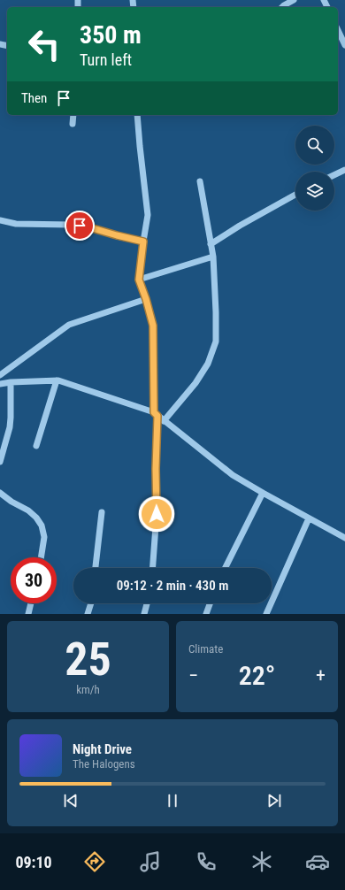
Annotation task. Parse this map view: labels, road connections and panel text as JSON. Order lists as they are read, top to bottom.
{
  "page": {
    "turn": ["350 m", "Turn left"],
    "then": "Then",
    "limit": "30",
    "trip": "09:12 · 2 min · 430 m",
    "tile": [
      ["25", "km/h"],
      "Climate"
    ],
    "heat": ["−", "22°", "+"],
    "song": ["Night Drive", "The Halogens"],
    "tabs": "09:10"
  }
}
